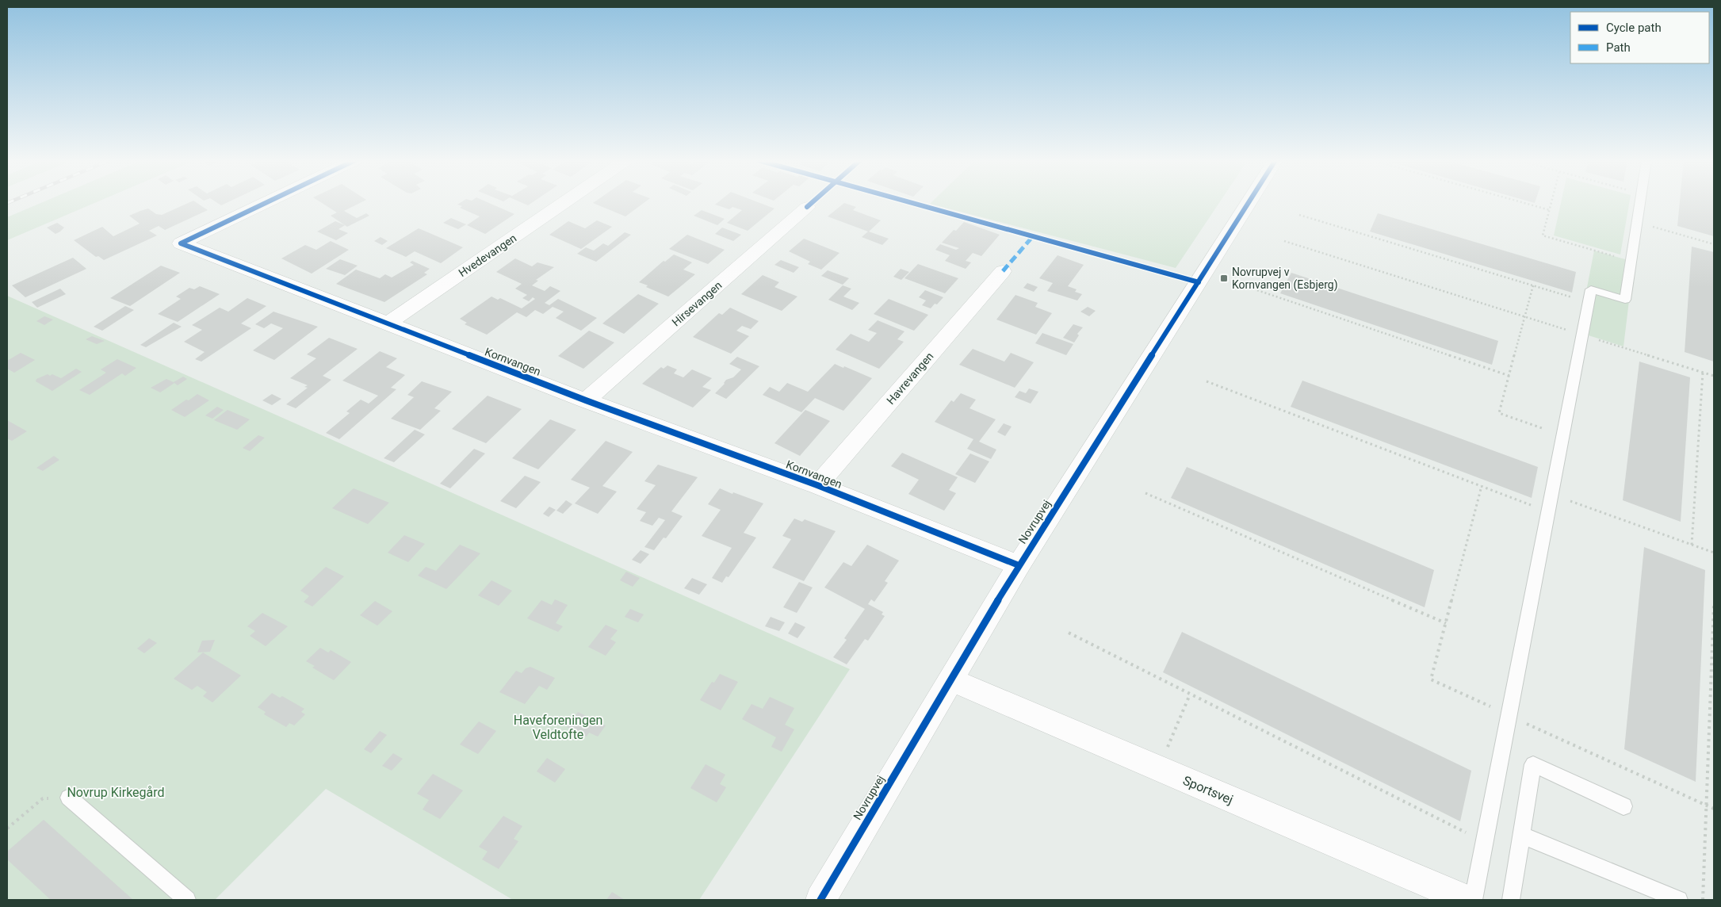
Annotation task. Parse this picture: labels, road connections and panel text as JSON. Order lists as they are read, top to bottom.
{
  "streets": {
    "street": [
      "Hvedevangen",
      "Hirsevangen",
      "Kornvangen",
      "Havrevangen",
      "Novrupvej",
      "Sportsvej"
    ]
  },
  "crossings": [
    ["Hvedevangen", "Kornvangen"],
    ["Hirsevangen", "Kornvangen"],
    ["Kornvangen", "Havrevangen"],
    ["Kornvangen", "Novrupvej"],
    ["Novrupvej", "Sportsvej"]
  ],
  "parks": ["Haveforeningen Veldtofte", "Novrup Kirkegård"],
  "places": {
    "transit": ["Novrupvej v Kornvangen (Esbjerg)"]
  },
  "legend": ["Cycle path", "Path"]
}
